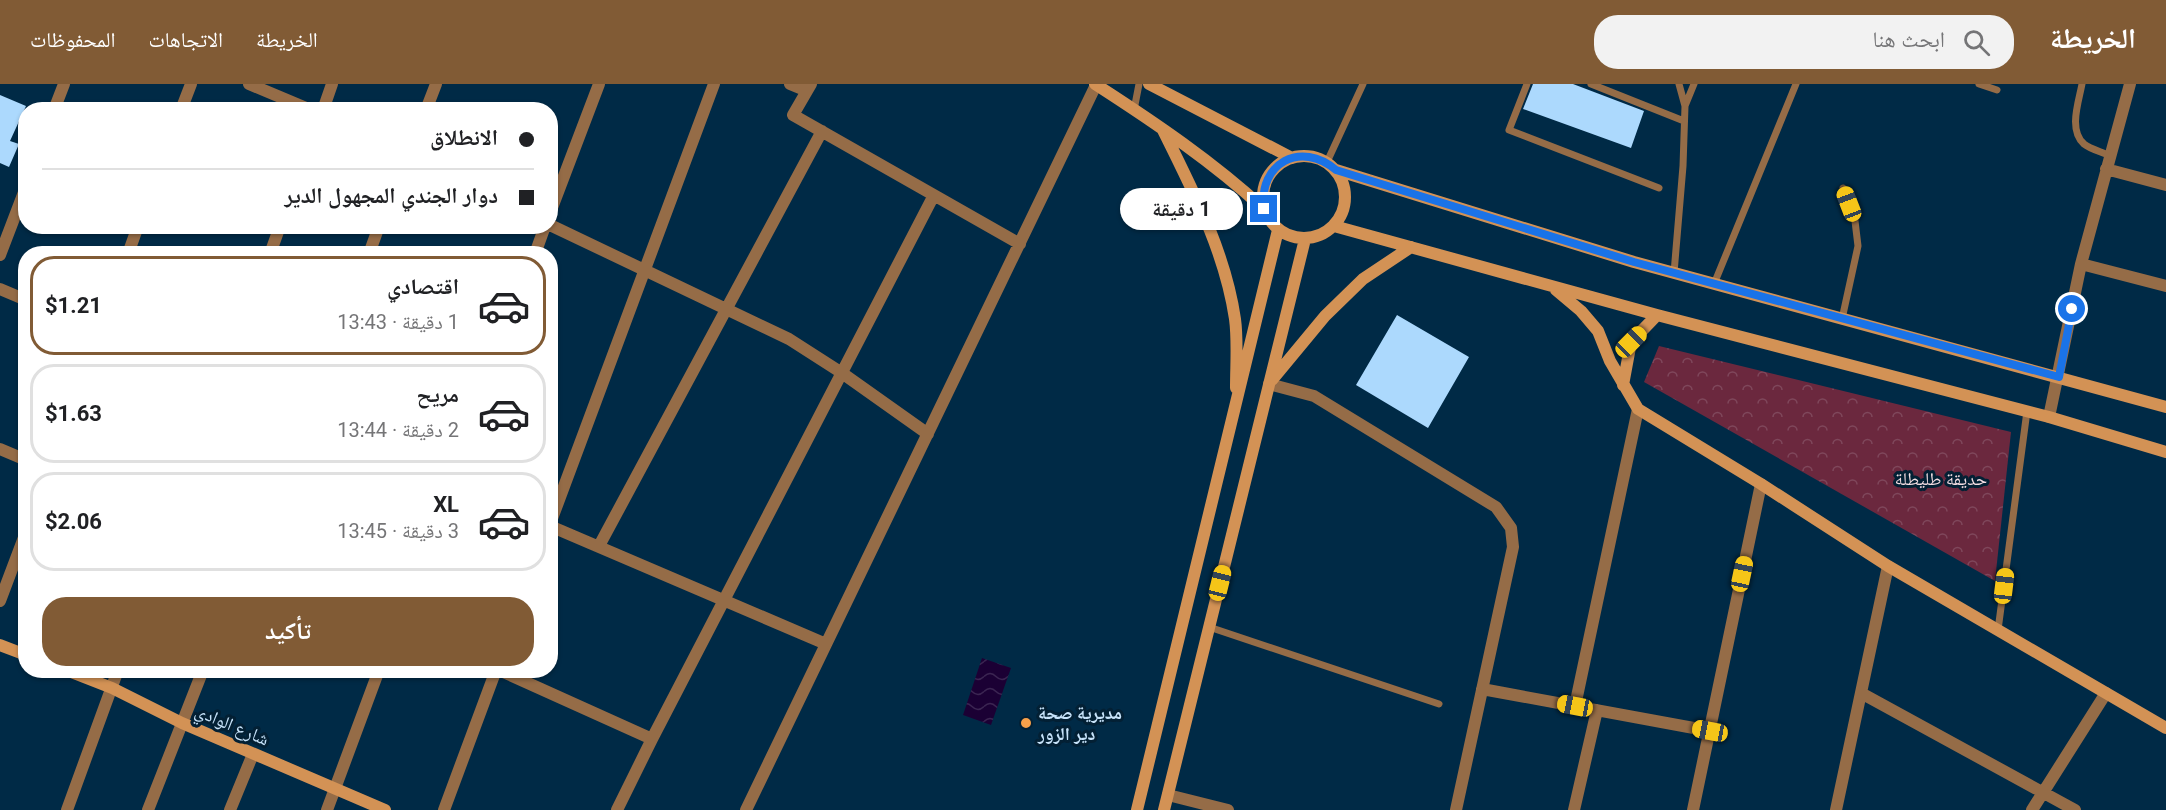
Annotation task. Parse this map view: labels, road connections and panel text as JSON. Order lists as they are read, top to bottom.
{
  "streets": {
    "main road": ["شارع الوادي"]
  },
  "parks": ["حديقة طليطلة"],
  "places": ["مديرية صحة دير الزور"],
  "page": {
    "header": "الخريطة",
    "search": "ابحث هنا",
    "nav": ["الخريطة", "الاتجاهات", "المحفوظات"],
    "banner": ["الانطلاق", "دوار الجندي المجهول الدير"],
    "bubble": "1 دقيقة",
    "list": [
      {
        "name": "اقتصادي",
        "note": "1 دقيقة · 13:43",
        "value": "$1.21"
      },
      {
        "name": "مريح",
        "note": "2 دقيقة · 13:44",
        "value": "$1.63"
      },
      {
        "name": "XL",
        "note": "3 دقيقة · 13:45",
        "value": "$2.06"
      }
    ],
    "buttons": "تأكيد"
  }
}
